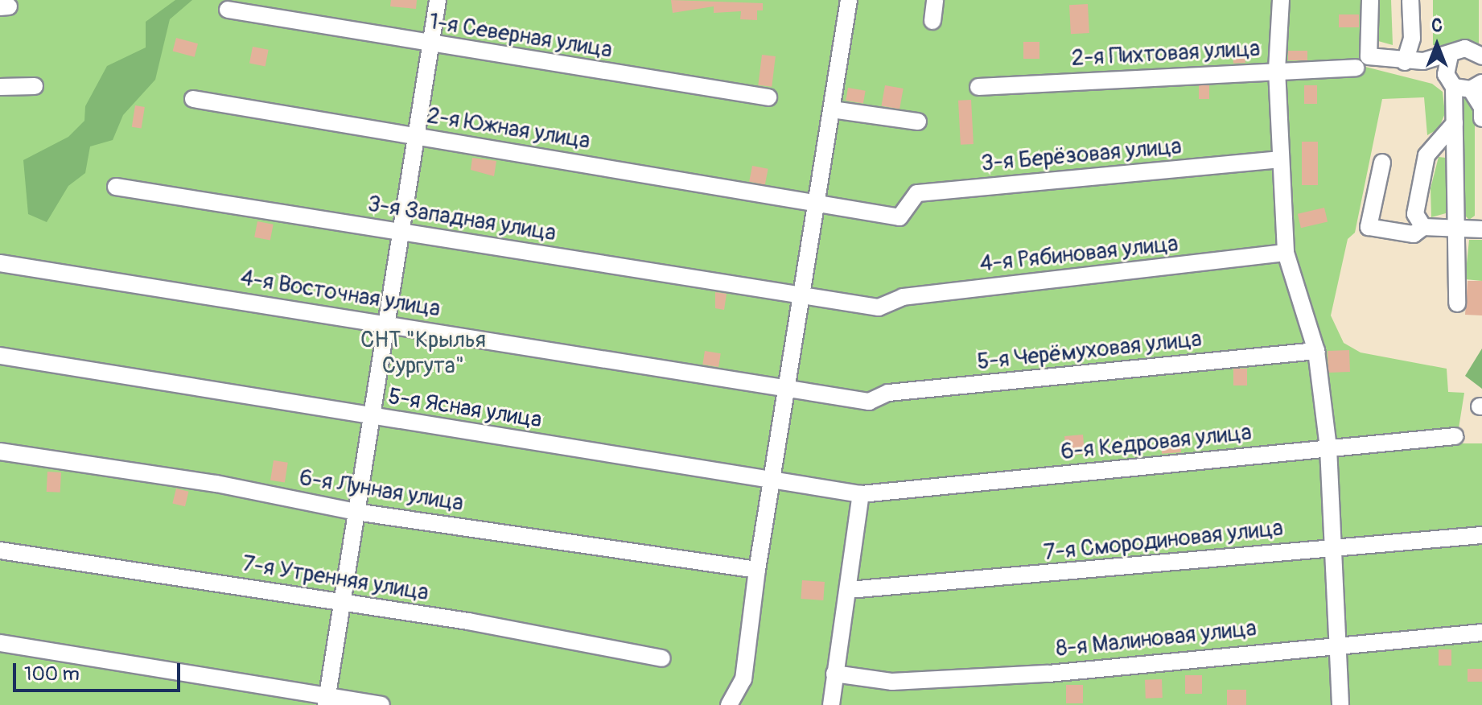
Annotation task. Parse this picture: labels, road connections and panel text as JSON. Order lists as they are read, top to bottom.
{
  "streets": {
    "street": [
      "1-я Северная улица",
      "2-я Пихтовая улица",
      "2-я Южная улица",
      "3-я Берёзовая улица",
      "3-я Западная улица",
      "4-я Рябиновая улица",
      "4-я Восточная улица",
      "5-я Черёмуховая улица",
      "5-я Ясная улица",
      "6-я Кедровая улица",
      "6-я Лунная улица",
      "7-я Смородиновая улица",
      "7-я Утренняя улица",
      "8-я Малиновая улица"
    ]
  },
  "crossings": [
    ["2-я Южная улица", "3-я Берёзовая улица"],
    ["3-я Западная улица", "4-я Рябиновая улица"],
    ["4-я Восточная улица", "5-я Черёмуховая улица"],
    ["5-я Ясная улица", "6-я Кедровая улица"]
  ],
  "parks": ["CНТ \"Крылья Сургута\""],
  "scale_bar": "100 m",
  "north": "top"
}
